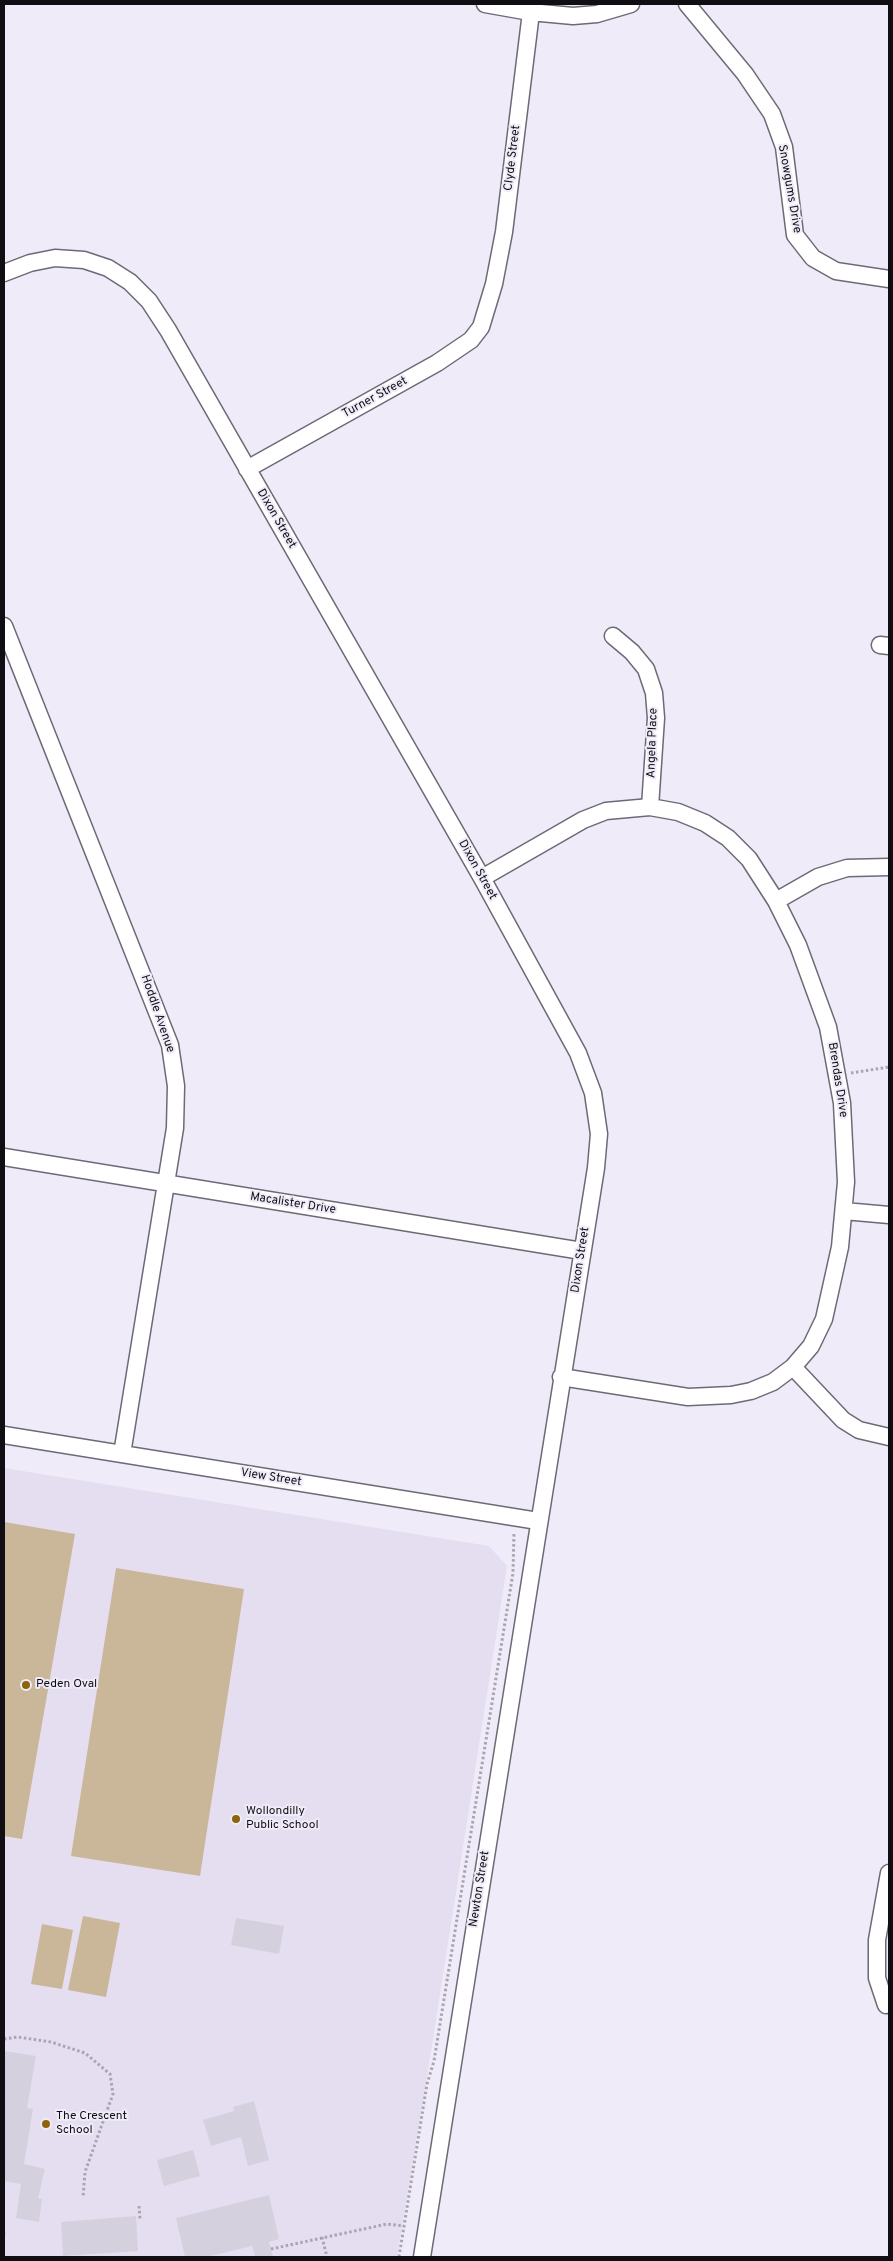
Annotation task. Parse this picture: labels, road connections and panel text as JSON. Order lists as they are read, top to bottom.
{
  "streets": {
    "street": [
      "Clyde Street",
      "Snowgums Drive",
      "Turner Street",
      "Dixon Street",
      "Angela Place",
      "Hoddle Avenue",
      "Brendas Drive",
      "Macalister Drive",
      "View Street",
      "Newton Street"
    ]
  },
  "crossings": [
    ["Clyde Street", "Turner Street"],
    ["Turner Street", "Dixon Street"],
    ["Dixon Street", "Brendas Drive"],
    ["Dixon Street", "Macalister Drive"],
    ["Dixon Street", "View Street"],
    ["Dixon Street", "Newton Street"],
    ["Angela Place", "Brendas Drive"],
    ["Hoddle Avenue", "Macalister Drive"],
    ["Hoddle Avenue", "View Street"],
    ["View Street", "Newton Street"]
  ],
  "places": ["Peden Oval", "Wollondilly Public School", "The Crescent School"]
}
